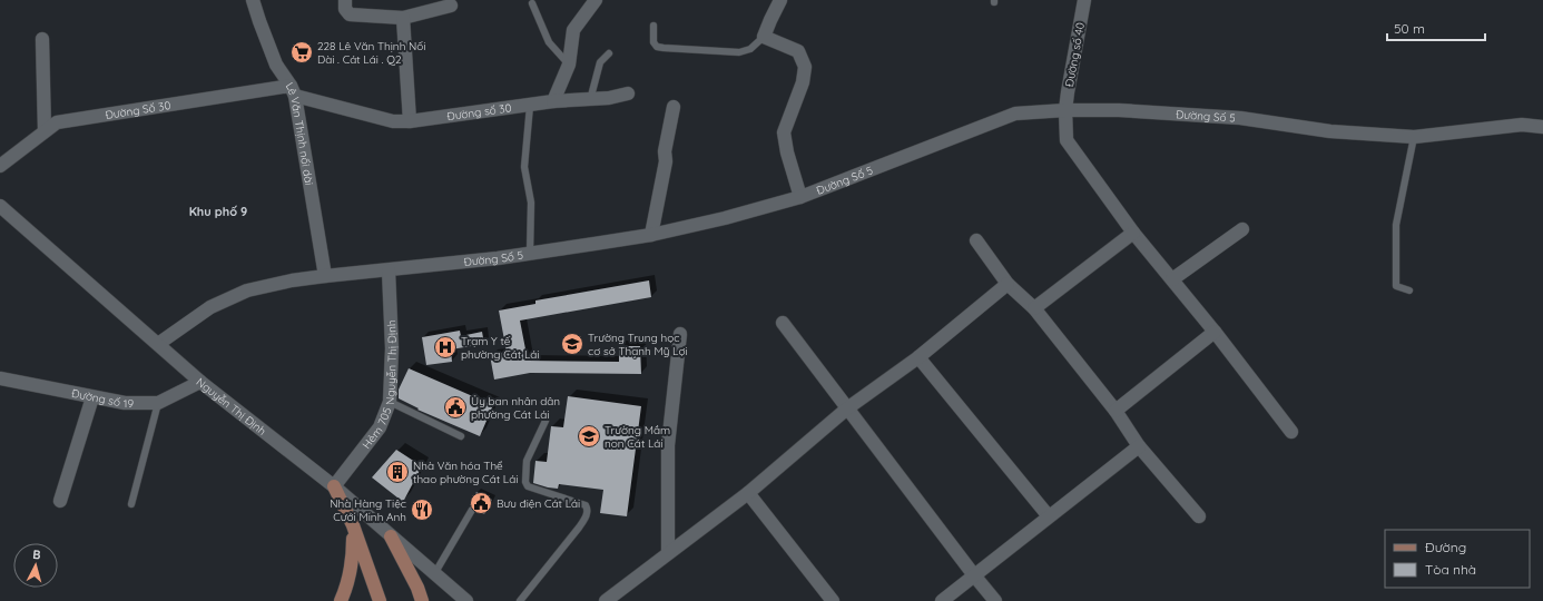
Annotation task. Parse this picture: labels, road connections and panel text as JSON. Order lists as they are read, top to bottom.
{
  "streets": {
    "street": [
      "Đường số 40",
      "Đường Số 30",
      "Đường số 30",
      "Đường Số 5",
      "Lê Văn Thịnh nối dài",
      "Hẻm 705 Nguyễn Thị Định",
      "Đường số 19",
      "Nguyễn Thị Định"
    ]
  },
  "crossings": [
    ["Đường số 40", "Đường Số 5"],
    ["Đường Số 30", "Đường số 30"],
    ["Đường Số 30", "Lê Văn Thịnh nối dài"],
    ["Đường số 30", "Lê Văn Thịnh nối dài"],
    ["Đường Số 5", "Lê Văn Thịnh nối dài"],
    ["Đường Số 5", "Hẻm 705 Nguyễn Thị Định"],
    ["Đường Số 5", "Nguyễn Thị Định"],
    ["Hẻm 705 Nguyễn Thị Định", "Nguyễn Thị Định"],
    ["Đường số 19", "Nguyễn Thị Định"]
  ],
  "districts": ["Khu phố 9"],
  "places": {
    "supermarket": ["228 Lê Văn Thịnh Nối Dài . Cát Lái . Q2"],
    "school or university": ["Trường Trung học cơ sở Thạnh Mỹ Lợi", "Trường Mầm non Cát Lái"],
    "hospital": ["Trạm Y tế phường Cát Lái"],
    "public building": ["Ủy ban nhân dân phường Cát Lái", "Bưu điện Cát Lái"],
    "building": ["Nhà Văn hóa Thể thao phường Cát Lái"],
    "restaurant": ["Nhà Hàng Tiệc Cưới Minh Anh"]
  },
  "legend": ["Đường", "Tòa nhà"],
  "scale_bar": "50 m",
  "north": "top"
}
